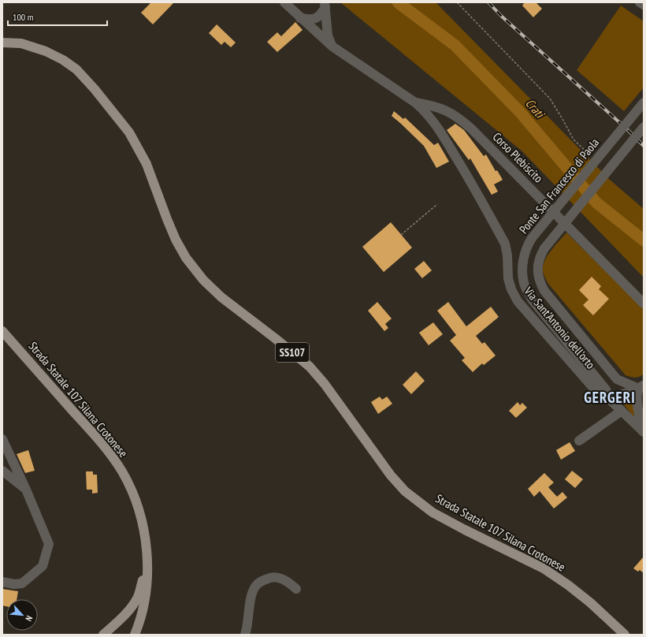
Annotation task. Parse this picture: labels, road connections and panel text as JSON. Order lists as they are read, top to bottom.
{
  "streets": {
    "main road": ["SS107", "Strada Statale 107 Silana Crotonese"],
    "street": ["Corso Plebiscito", "Ponte San Francesco di Paola", "Via Sant'Antonio dell'orto"]
  },
  "crossings": [
    ["Corso Plebiscito", "Via Sant'Antonio dell'orto"],
    ["Ponte San Francesco di Paola", "Via Sant'Antonio dell'orto"]
  ],
  "districts": ["GERGERI"],
  "water": ["Crati"],
  "scale_bar": "100 m",
  "north": "bottom right"
}
